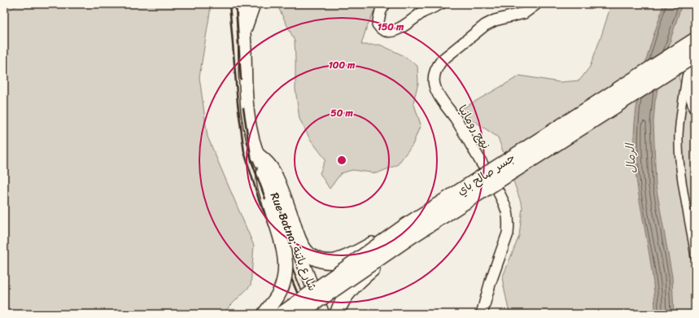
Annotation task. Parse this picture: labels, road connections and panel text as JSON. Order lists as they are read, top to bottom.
{
  "streets": {
    "highway": ["جسر صالح باي"],
    "main road": ["Rue Batna; شارع باتنة"],
    "street": ["نهج رومانيا"]
  },
  "water": ["الرمال"],
  "rings": ["150 m", "100 m", "50 m"]
}
